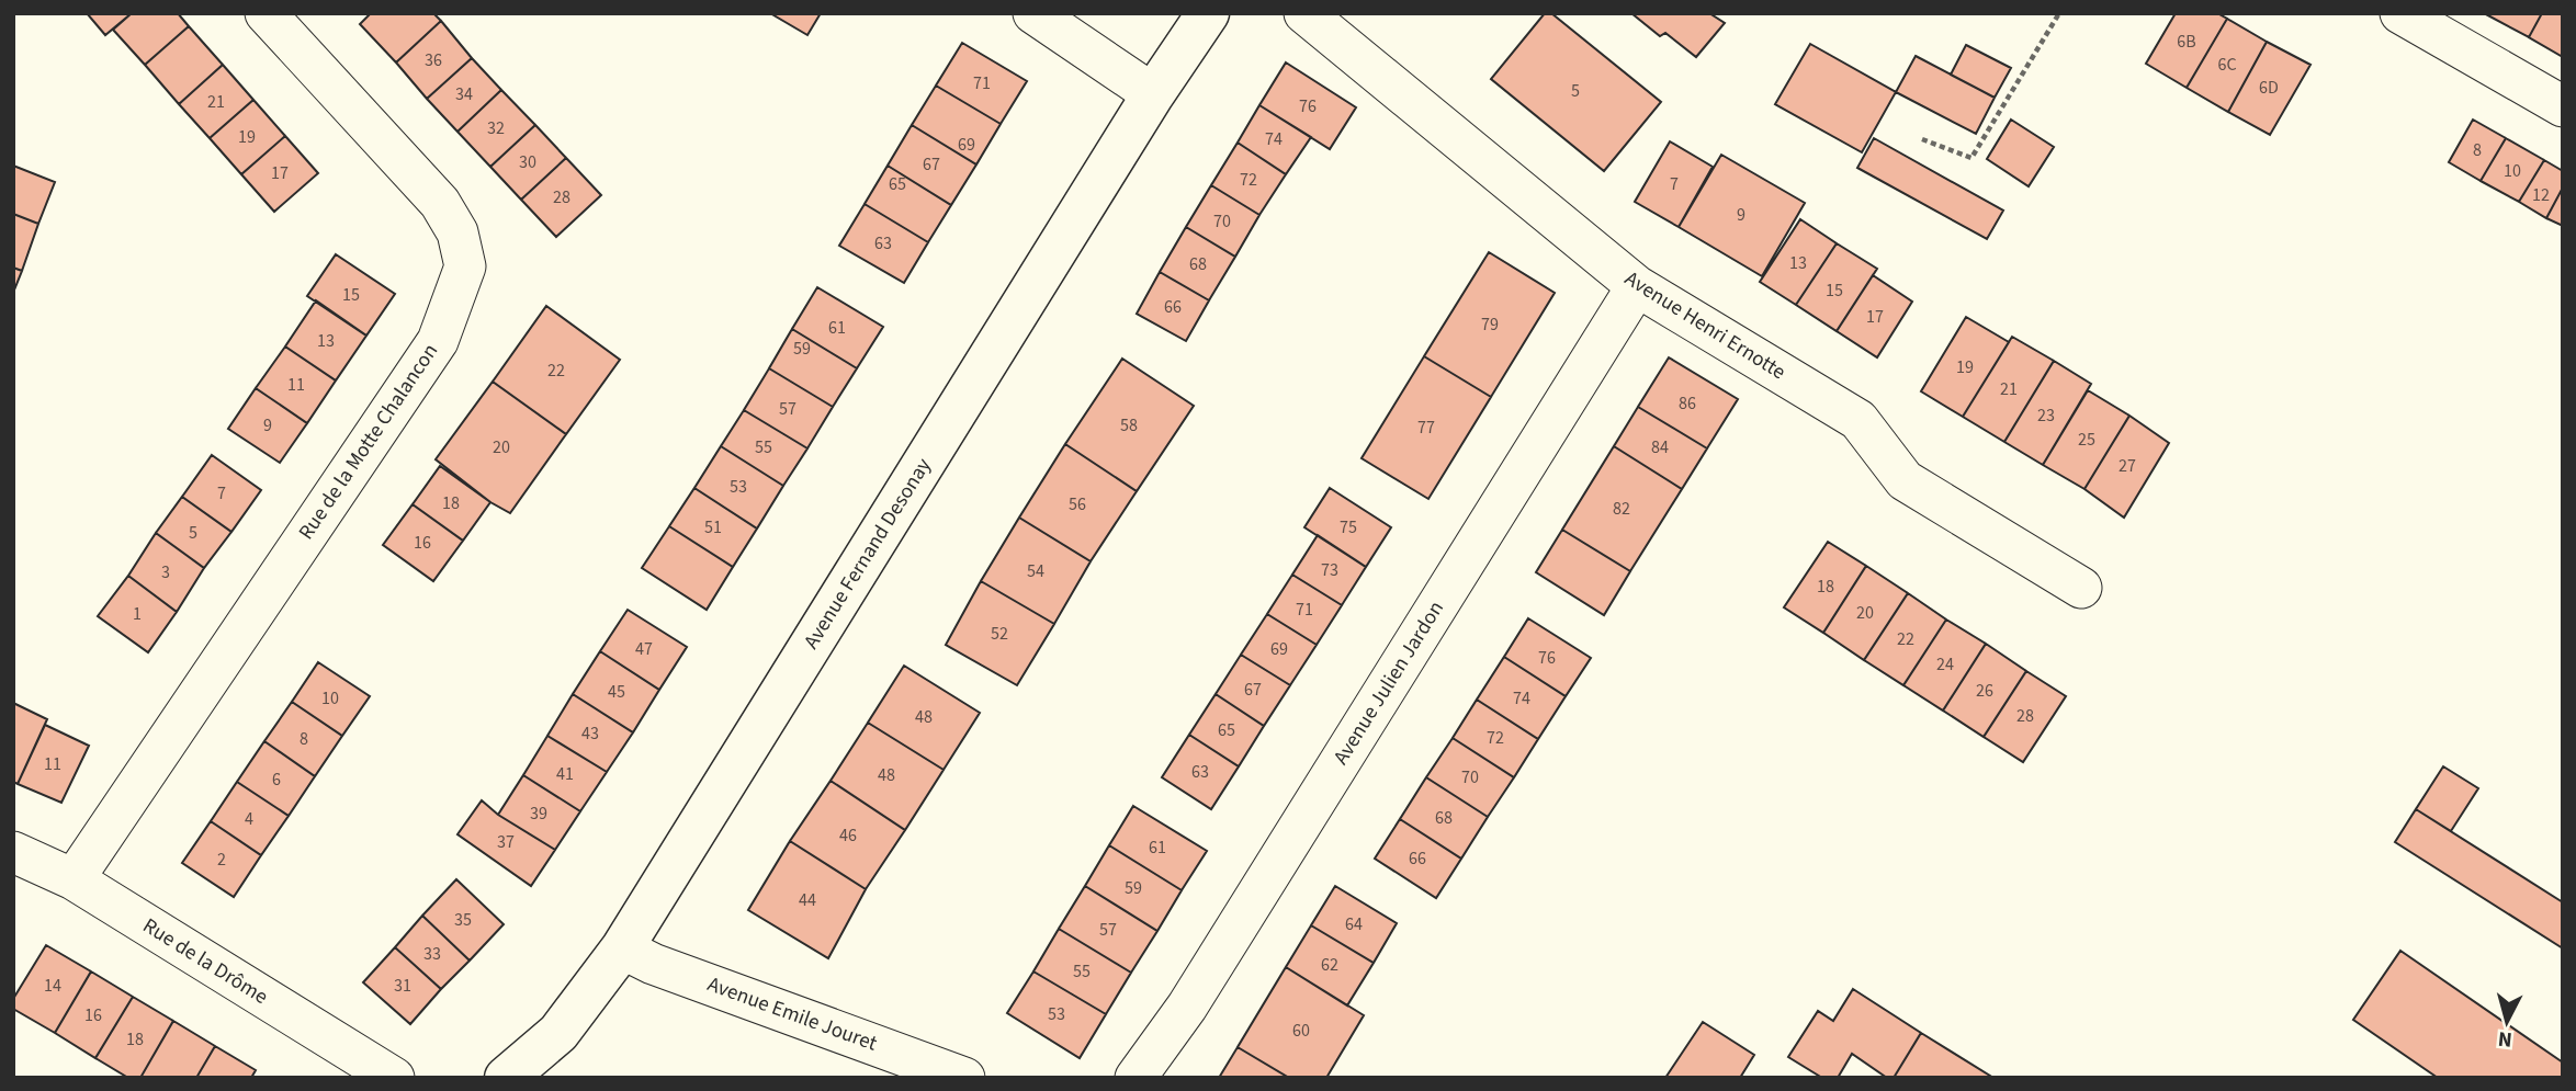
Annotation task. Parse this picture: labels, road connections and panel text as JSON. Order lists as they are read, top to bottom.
{
  "streets": {
    "main road": ["Avenue Fernand Desonay"],
    "street": [
      "Avenue Henri Ernotte",
      "Rue de la Motte Chalancon",
      "Avenue Julien Jardon",
      "Rue de la Drôme",
      "Avenue Emile Jouret"
    ]
  },
  "crossings": [
    ["Avenue Henri Ernotte", "Avenue Julien Jardon"],
    ["Rue de la Motte Chalancon", "Rue de la Drôme"],
    ["Avenue Fernand Desonay", "Avenue Emile Jouret"]
  ],
  "house_numbers": [
    "6B",
    "36",
    "6C",
    "71",
    "6D",
    "5",
    "34",
    "21",
    "76",
    "32",
    "19",
    "74",
    "69",
    "8",
    "30",
    "67",
    "10",
    "17",
    "72",
    "65",
    "7",
    "12",
    "28",
    "9",
    "70",
    "63",
    "13",
    "68",
    "15",
    "15",
    "66",
    "17",
    "79",
    "61",
    "13",
    "59",
    "19",
    "22",
    "11",
    "21",
    "86",
    "57",
    "23",
    "9",
    "58",
    "77",
    "25",
    "20",
    "55",
    "84",
    "27",
    "53",
    "7",
    "18",
    "56",
    "82",
    "51",
    "75",
    "5",
    "16",
    "73",
    "54",
    "3",
    "18",
    "71",
    "20",
    "1",
    "52",
    "22",
    "47",
    "69",
    "76",
    "24",
    "67",
    "26",
    "45",
    "10",
    "74",
    "28",
    "48",
    "65",
    "43",
    "72",
    "8",
    "11",
    "63",
    "41",
    "48",
    "70",
    "6",
    "39",
    "68",
    "4",
    "46",
    "37",
    "61",
    "66",
    "2",
    "59",
    "44",
    "35",
    "64",
    "57",
    "33",
    "62",
    "55",
    "14",
    "31",
    "53",
    "16",
    "60",
    "18"
  ],
  "north": "bottom"
}
